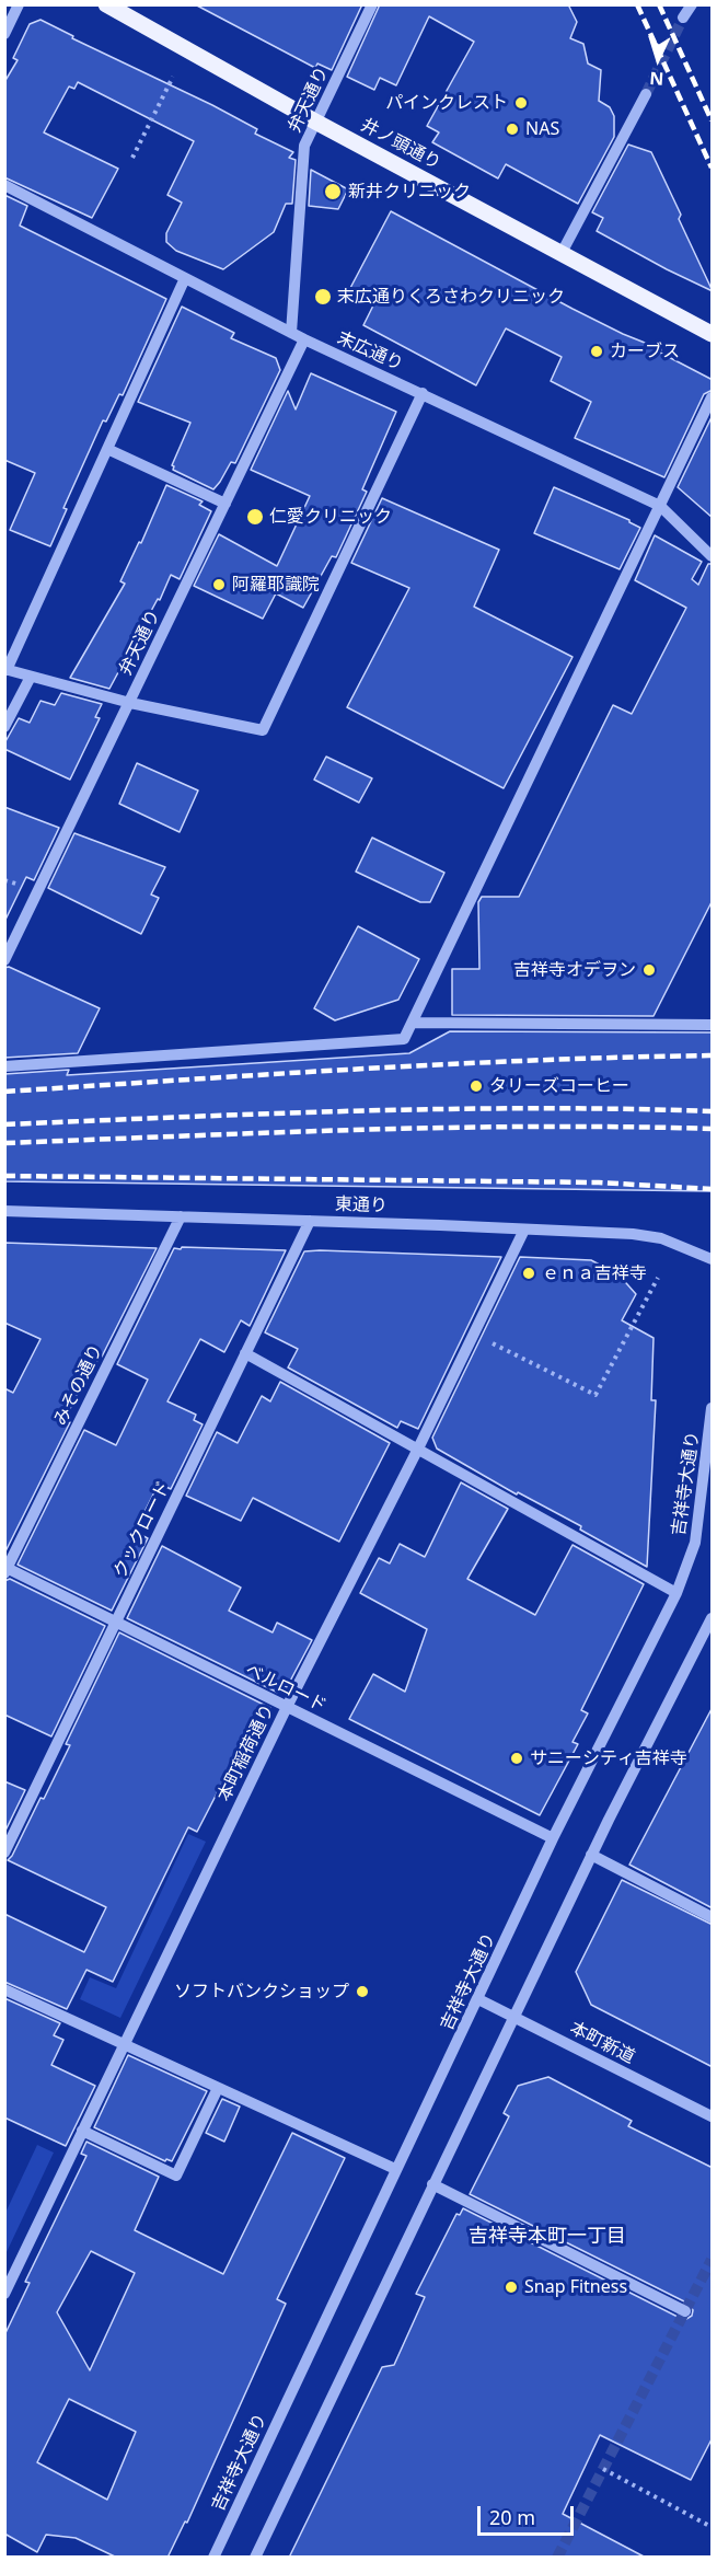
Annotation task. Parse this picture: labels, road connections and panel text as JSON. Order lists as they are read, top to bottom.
{
  "streets": {
    "main road": ["井ノ頭通り"],
    "street": [
      "弁天通り",
      "末広通り",
      "東通り",
      "みその通り",
      "吉祥寺大通り",
      "クックロード",
      "ベルロード",
      "本町稲荷通り",
      "本町新道"
    ]
  },
  "crossings": [
    ["弁天通り", "井ノ頭通り"],
    ["弁天通り", "末広通り"],
    ["東通り", "みその通り"],
    ["東通り", "クックロード"],
    ["東通り", "本町稲荷通り"],
    ["みその通り", "ベルロード"],
    ["吉祥寺大通り", "ベルロード"],
    ["吉祥寺大通り", "本町新道"],
    ["クックロード", "ベルロード"],
    ["ベルロード", "本町稲荷通り"]
  ],
  "districts": ["吉祥寺本町一丁目"],
  "places": [
    "パインクレスト",
    "NAS",
    "新井クリニック",
    "末広通りくろさわクリニック",
    "カーブス",
    "仁愛クリニック",
    "阿羅耶識院",
    "吉祥寺オデヲン",
    "タリーズコーヒー",
    "ｅｎａ吉祥寺",
    "サニーシティ吉祥寺",
    "ソフトバンクショップ",
    "Snap Fitness"
  ],
  "scale_bar": "20 m",
  "north": "bottom"
}
